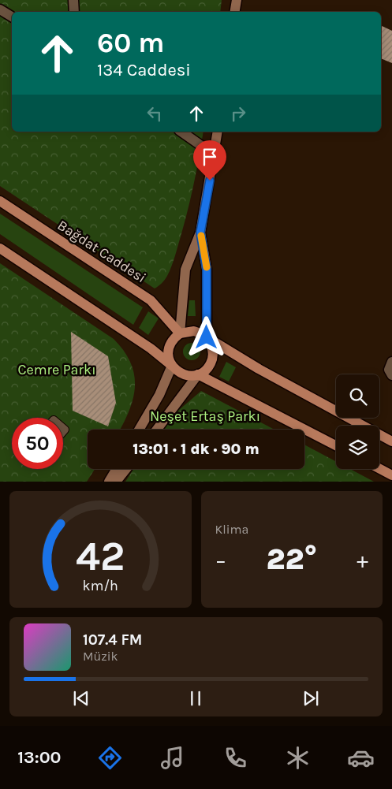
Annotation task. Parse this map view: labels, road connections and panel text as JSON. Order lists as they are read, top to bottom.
{
  "streets": {
    "main road": ["Bağdat Caddesi"]
  },
  "parks": ["Cemre Parkı", "Neşet Ertaş Parkı"],
  "page": {
    "turn": ["60 m", "134 Caddesi"],
    "limit": "50",
    "trip": "13:01 · 1 dk · 90 m",
    "tile": "Klima",
    "heat": ["−", "22°", "+"],
    "song": ["107.4 FM", "Müzik"],
    "tabs": "13:00",
    "gauge": ["42", "km/h"]
  }
}
